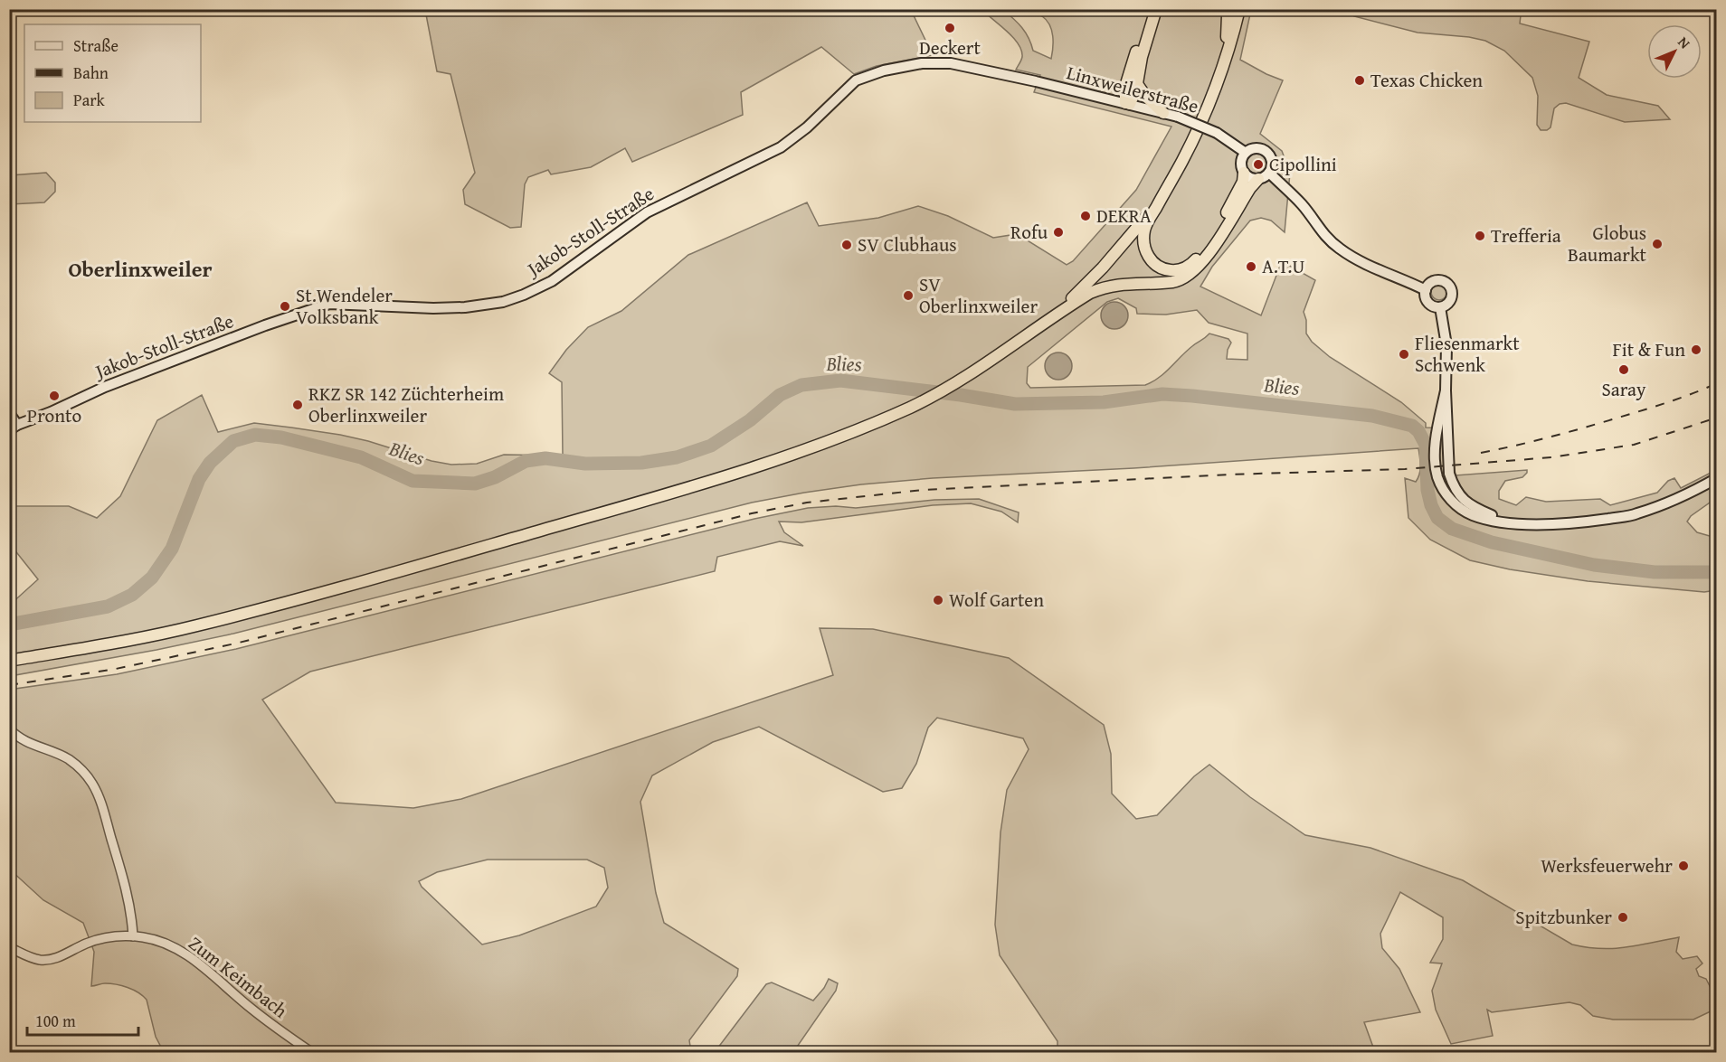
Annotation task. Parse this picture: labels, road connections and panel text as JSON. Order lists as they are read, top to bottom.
{
  "streets": {
    "main road": ["Linxweilerstraße", "Jakob-Stoll-Straße"],
    "street": ["Zum Keimbach"]
  },
  "crossings": [
    ["Linxweilerstraße", "Jakob-Stoll-Straße"]
  ],
  "districts": ["Oberlinxweiler"],
  "water": ["Blies"],
  "places": [
    "Deckert",
    "Texas Chicken",
    "Cipollini",
    "DEKRA",
    "Rofu",
    "Trefferia",
    "Globus Baumarkt",
    "SV Clubhaus",
    "A.T.U",
    "SV Oberlinxweiler",
    "St.Wendeler Volksbank",
    "Fit & Fun",
    "Fliesenmarkt Schwenk",
    "Saray",
    "Pronto",
    "RKZ SR 142 Züchterheim Oberlinxweiler",
    "Wolf Garten",
    "Werksfeuerwehr",
    "Spitzbunker"
  ],
  "legend": ["Straße", "Bahn", "Park"],
  "scale_bar": "100 m",
  "north": "top right"
}
